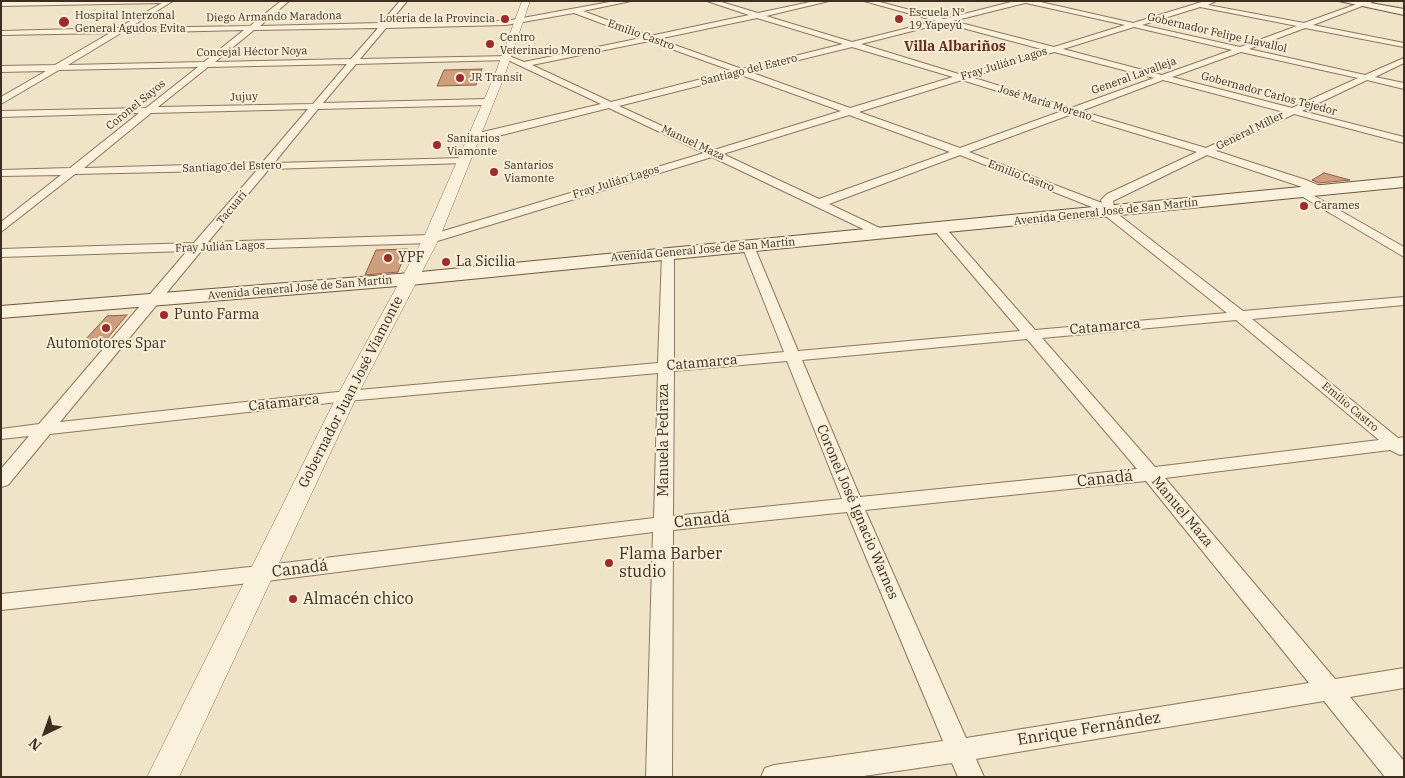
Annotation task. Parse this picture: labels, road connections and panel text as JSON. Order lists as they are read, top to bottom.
{
  "streets": {
    "main road": ["Avenida General José de San Martín"],
    "street": [
      "Diego Armando Maradona",
      "Gobernador Felipe Llavallol",
      "Emilio Castro",
      "Concejal Héctor Noya",
      "Fray Julián Lagos",
      "Santiago del Estero",
      "General Lavalleja",
      "Gobernador Carlos Tejedor",
      "Jujuy",
      "José María Moreno",
      "Coronel Sayos",
      "General Miller",
      "Manuel Maza",
      "Tacuarí",
      "Catamarca",
      "Gobernador Juan José Viamonte",
      "Manuela Pedraza",
      "Canadá",
      "Coronel José Ignacio Warnes",
      "Enrique Fernández"
    ]
  },
  "crossings": [
    ["Diego Armando Maradona", "Emilio Castro"],
    ["Diego Armando Maradona", "Coronel Sayos"],
    ["Diego Armando Maradona", "Tacuarí"],
    ["Diego Armando Maradona", "Gobernador Juan José Viamonte"],
    ["Gobernador Felipe Llavallol", "Fray Julián Lagos"],
    ["Gobernador Felipe Llavallol", "Santiago del Estero"],
    ["Gobernador Felipe Llavallol", "General Lavalleja"],
    ["Gobernador Felipe Llavallol", "General Miller"],
    ["Emilio Castro", "Fray Julián Lagos"],
    ["Emilio Castro", "Santiago del Estero"],
    ["Emilio Castro", "General Lavalleja"],
    ["Emilio Castro", "General Miller"],
    ["Emilio Castro", "Avenida General José de San Martín"],
    ["Emilio Castro", "Catamarca"],
    ["Emilio Castro", "Canadá"],
    ["Concejal Héctor Noya", "Coronel Sayos"],
    ["Concejal Héctor Noya", "Manuel Maza"],
    ["Concejal Héctor Noya", "Tacuarí"],
    ["Concejal Héctor Noya", "Gobernador Juan José Viamonte"],
    ["Fray Julián Lagos", "Gobernador Carlos Tejedor"],
    ["Fray Julián Lagos", "José María Moreno"],
    ["Fray Julián Lagos", "Manuel Maza"],
    ["Fray Julián Lagos", "Tacuarí"],
    ["Fray Julián Lagos", "Gobernador Juan José Viamonte"],
    ["Santiago del Estero", "Gobernador Carlos Tejedor"],
    ["Santiago del Estero", "José María Moreno"],
    ["Santiago del Estero", "Coronel Sayos"],
    ["Santiago del Estero", "Manuel Maza"],
    ["Santiago del Estero", "Tacuarí"],
    ["Santiago del Estero", "Gobernador Juan José Viamonte"],
    ["General Lavalleja", "Gobernador Carlos Tejedor"],
    ["General Lavalleja", "José María Moreno"],
    ["General Lavalleja", "Manuel Maza"],
    ["Gobernador Carlos Tejedor", "General Miller"],
    ["Jujuy", "Coronel Sayos"],
    ["Jujuy", "Tacuarí"],
    ["Jujuy", "Gobernador Juan José Viamonte"],
    ["José María Moreno", "General Miller"],
    ["José María Moreno", "Avenida General José de San Martín"],
    ["General Miller", "Avenida General José de San Martín"],
    ["Manuel Maza", "Avenida General José de San Martín"],
    ["Manuel Maza", "Catamarca"],
    ["Manuel Maza", "Gobernador Juan José Viamonte"],
    ["Manuel Maza", "Canadá"],
    ["Manuel Maza", "Enrique Fernández"],
    ["Tacuarí", "Avenida General José de San Martín"],
    ["Tacuarí", "Catamarca"],
    ["Avenida General José de San Martín", "Gobernador Juan José Viamonte"],
    ["Avenida General José de San Martín", "Manuela Pedraza"],
    ["Avenida General José de San Martín", "Coronel José Ignacio Warnes"],
    ["Catamarca", "Gobernador Juan José Viamonte"],
    ["Catamarca", "Manuela Pedraza"],
    ["Catamarca", "Coronel José Ignacio Warnes"],
    ["Gobernador Juan José Viamonte", "Canadá"],
    ["Manuela Pedraza", "Canadá"],
    ["Canadá", "Coronel José Ignacio Warnes"],
    ["Coronel José Ignacio Warnes", "Enrique Fernández"]
  ],
  "districts": ["Villa Albariños"],
  "places": [
    "Loteria de la Provincia",
    "Escuela Nº 19 Yapeyú",
    "Hospital Interzonal General Agudos Evita",
    "Centro Veterinario Moreno",
    "JR Transit",
    "Sanitarios Viamonte",
    "Santarios Viamonte",
    "Carames",
    "YPF",
    "La Sicilia",
    "Punto Farma",
    "Automotores Spar",
    "Flama Barber studio",
    "Almacén chico"
  ],
  "north": "bottom left"
}
